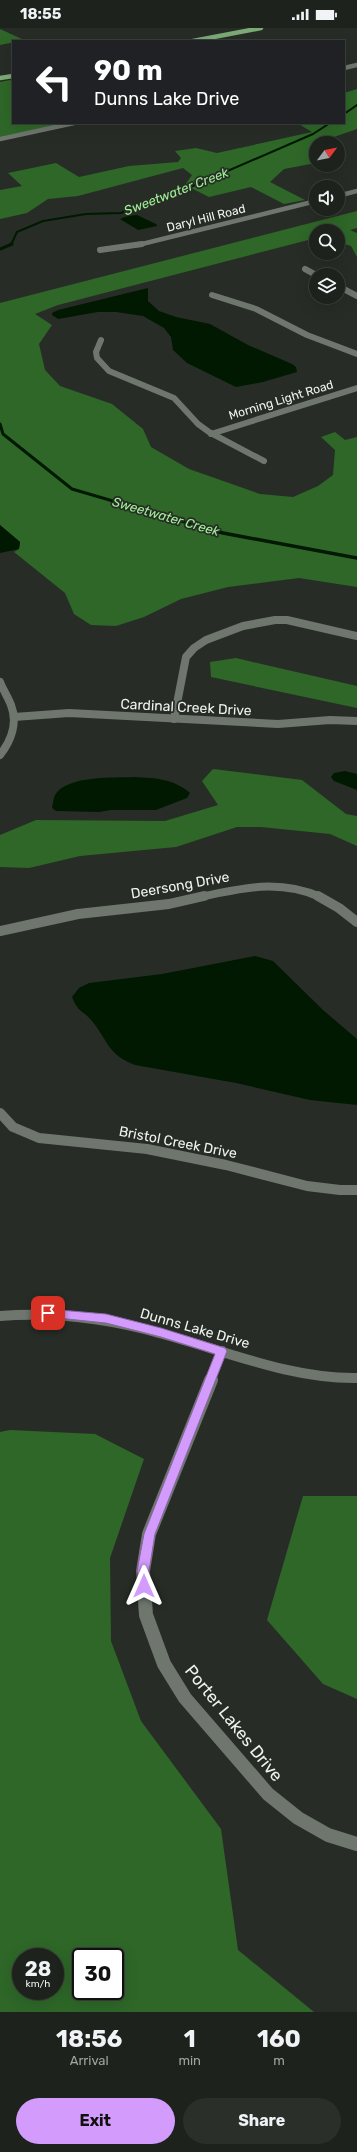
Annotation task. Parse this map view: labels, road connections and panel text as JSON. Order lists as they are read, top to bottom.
{
  "streets": {
    "street": [
      "Daryl Hill Road",
      "Morning Light Road",
      "Cardinal Creek Drive",
      "Deersong Drive",
      "Bristol Creek Drive",
      "Dunns Lake Drive",
      "Porter Lakes Drive"
    ]
  },
  "crossings": [
    ["Dunns Lake Drive", "Porter Lakes Drive"]
  ],
  "water": ["Sweetwater Creek"],
  "north": "top right",
  "page": {
    "status": "18:55",
    "turn": ["90 m", "Dunns Lake Drive"],
    "speed": "28 km/h",
    "limit": "30",
    "eta": [
      "18:56",
      "Arrival",
      "1",
      "min",
      "160",
      "m"
    ],
    "buttons": ["Exit", "Share"]
  }
}
